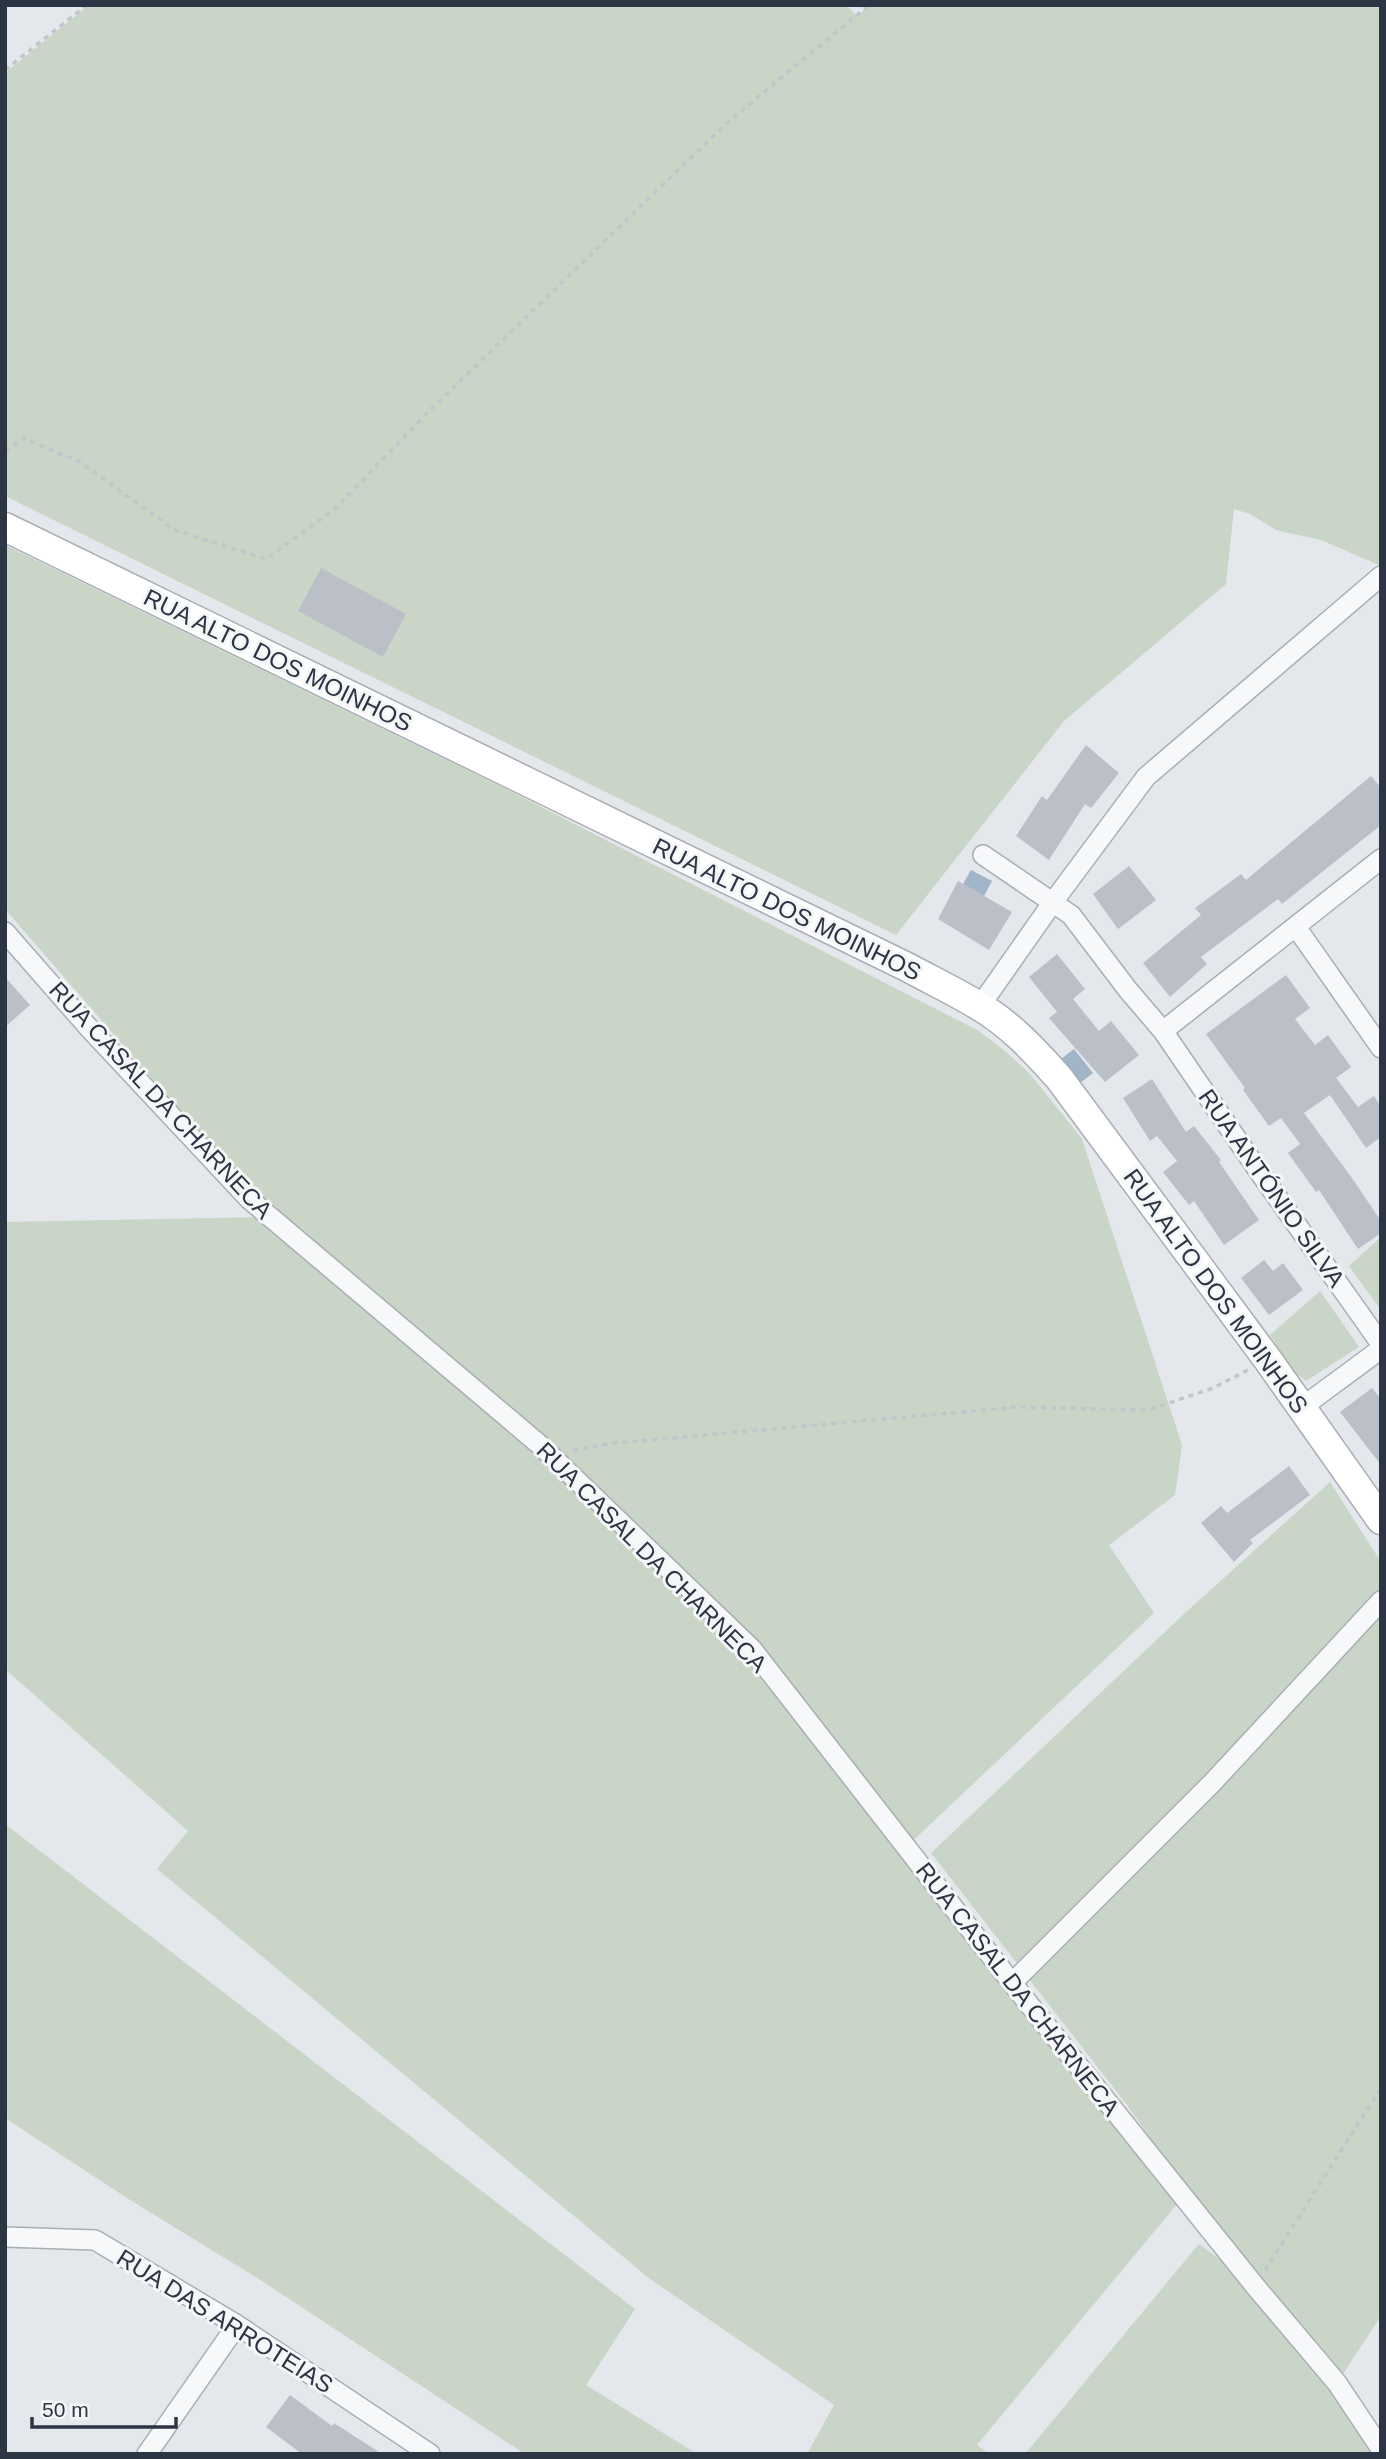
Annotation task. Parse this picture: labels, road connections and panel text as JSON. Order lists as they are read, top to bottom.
{
  "streets": {
    "street": [
      "RUA ALTO DOS MOINHOS",
      "RUA CASAL DA CHARNECA",
      "RUA ANTÓNIO SILVA",
      "RUA DAS ARROTEIAS"
    ]
  },
  "scale_bar": "50 m"
}
